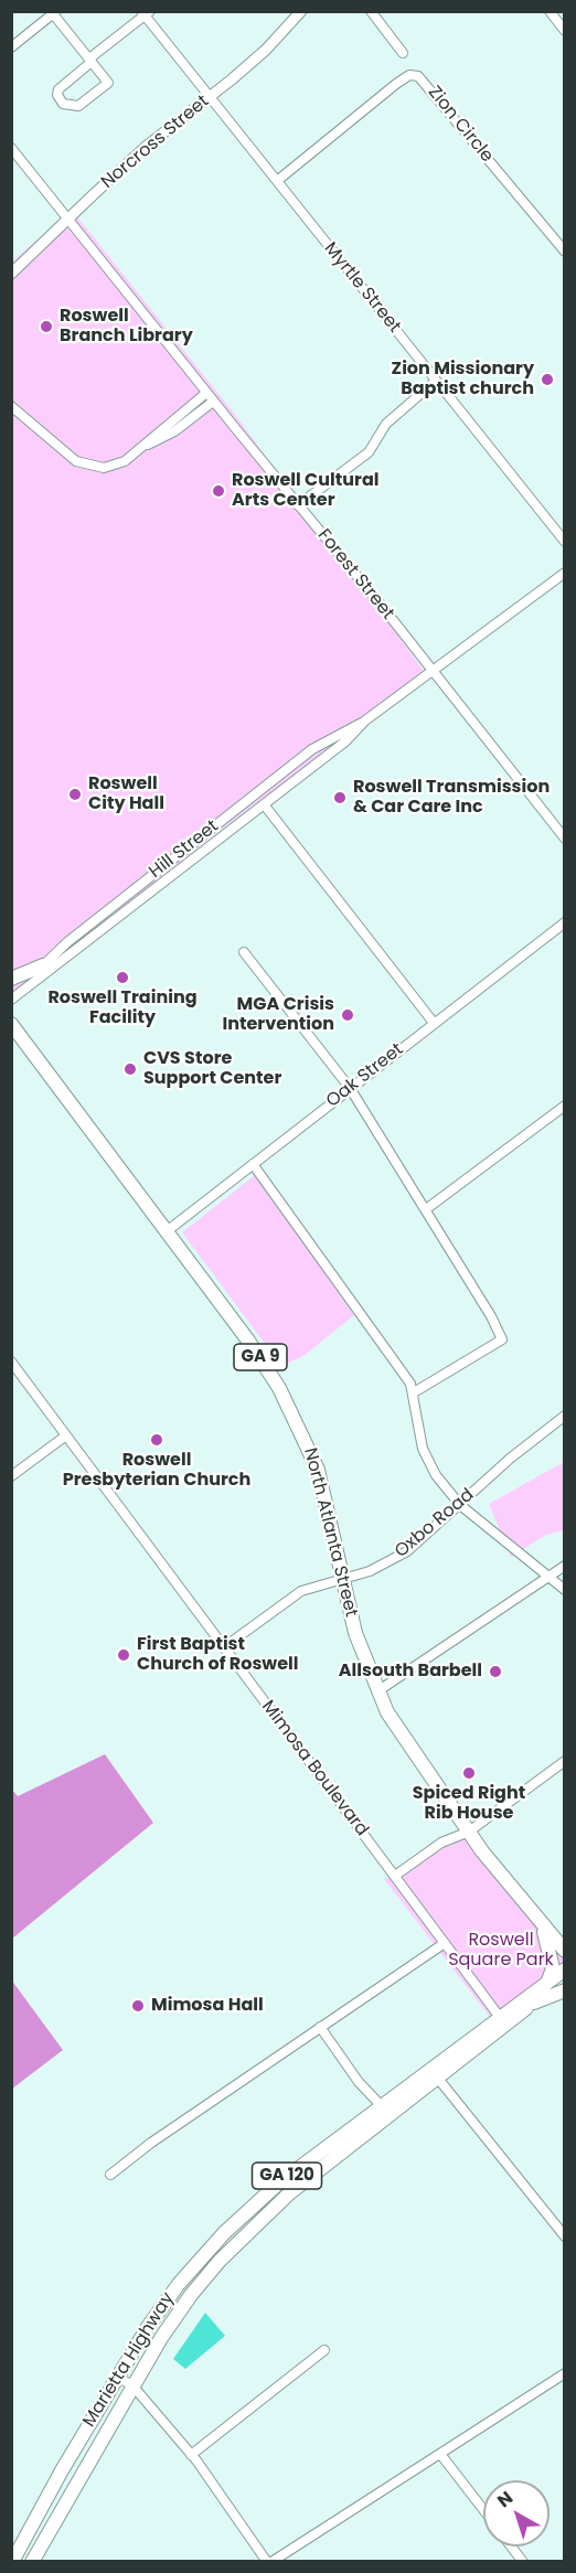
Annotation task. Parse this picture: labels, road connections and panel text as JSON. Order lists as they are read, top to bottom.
{
  "streets": {
    "highway": [
      "GA 9",
      "North Atlanta Street",
      "GA 120",
      "Marietta Highway"
    ],
    "street": [
      "Zion Circle",
      "Norcross Street",
      "Myrtle Street",
      "Forest Street",
      "Hill Street",
      "Oak Street",
      "Oxbo Road",
      "Mimosa Boulevard"
    ]
  },
  "crossings": [
    ["Zion Circle", "Myrtle Street"],
    ["Norcross Street", "Myrtle Street"],
    ["Norcross Street", "Forest Street"],
    ["Forest Street", "Hill Street"],
    ["Oak Street", "North Atlanta Street"],
    ["Oxbo Road", "North Atlanta Street"],
    ["Oxbo Road", "Mimosa Boulevard"],
    ["Mimosa Boulevard", "Marietta Highway"]
  ],
  "parks": ["Roswell Square Park"],
  "places": [
    "Roswell Branch Library",
    "Zion Missionary Baptist church",
    "Roswell Cultural Arts Center",
    "Roswell City Hall",
    "Roswell Transmission & Car Care Inc",
    "Roswell Training Facility",
    "MGA Crisis Intervention",
    "CVS Store Support Center",
    "Roswell Presbyterian Church",
    "First Baptist Church of Roswell",
    "Allsouth Barbell",
    "Spiced Right Rib House",
    "Mimosa Hall"
  ],
  "north": "top left"
}
